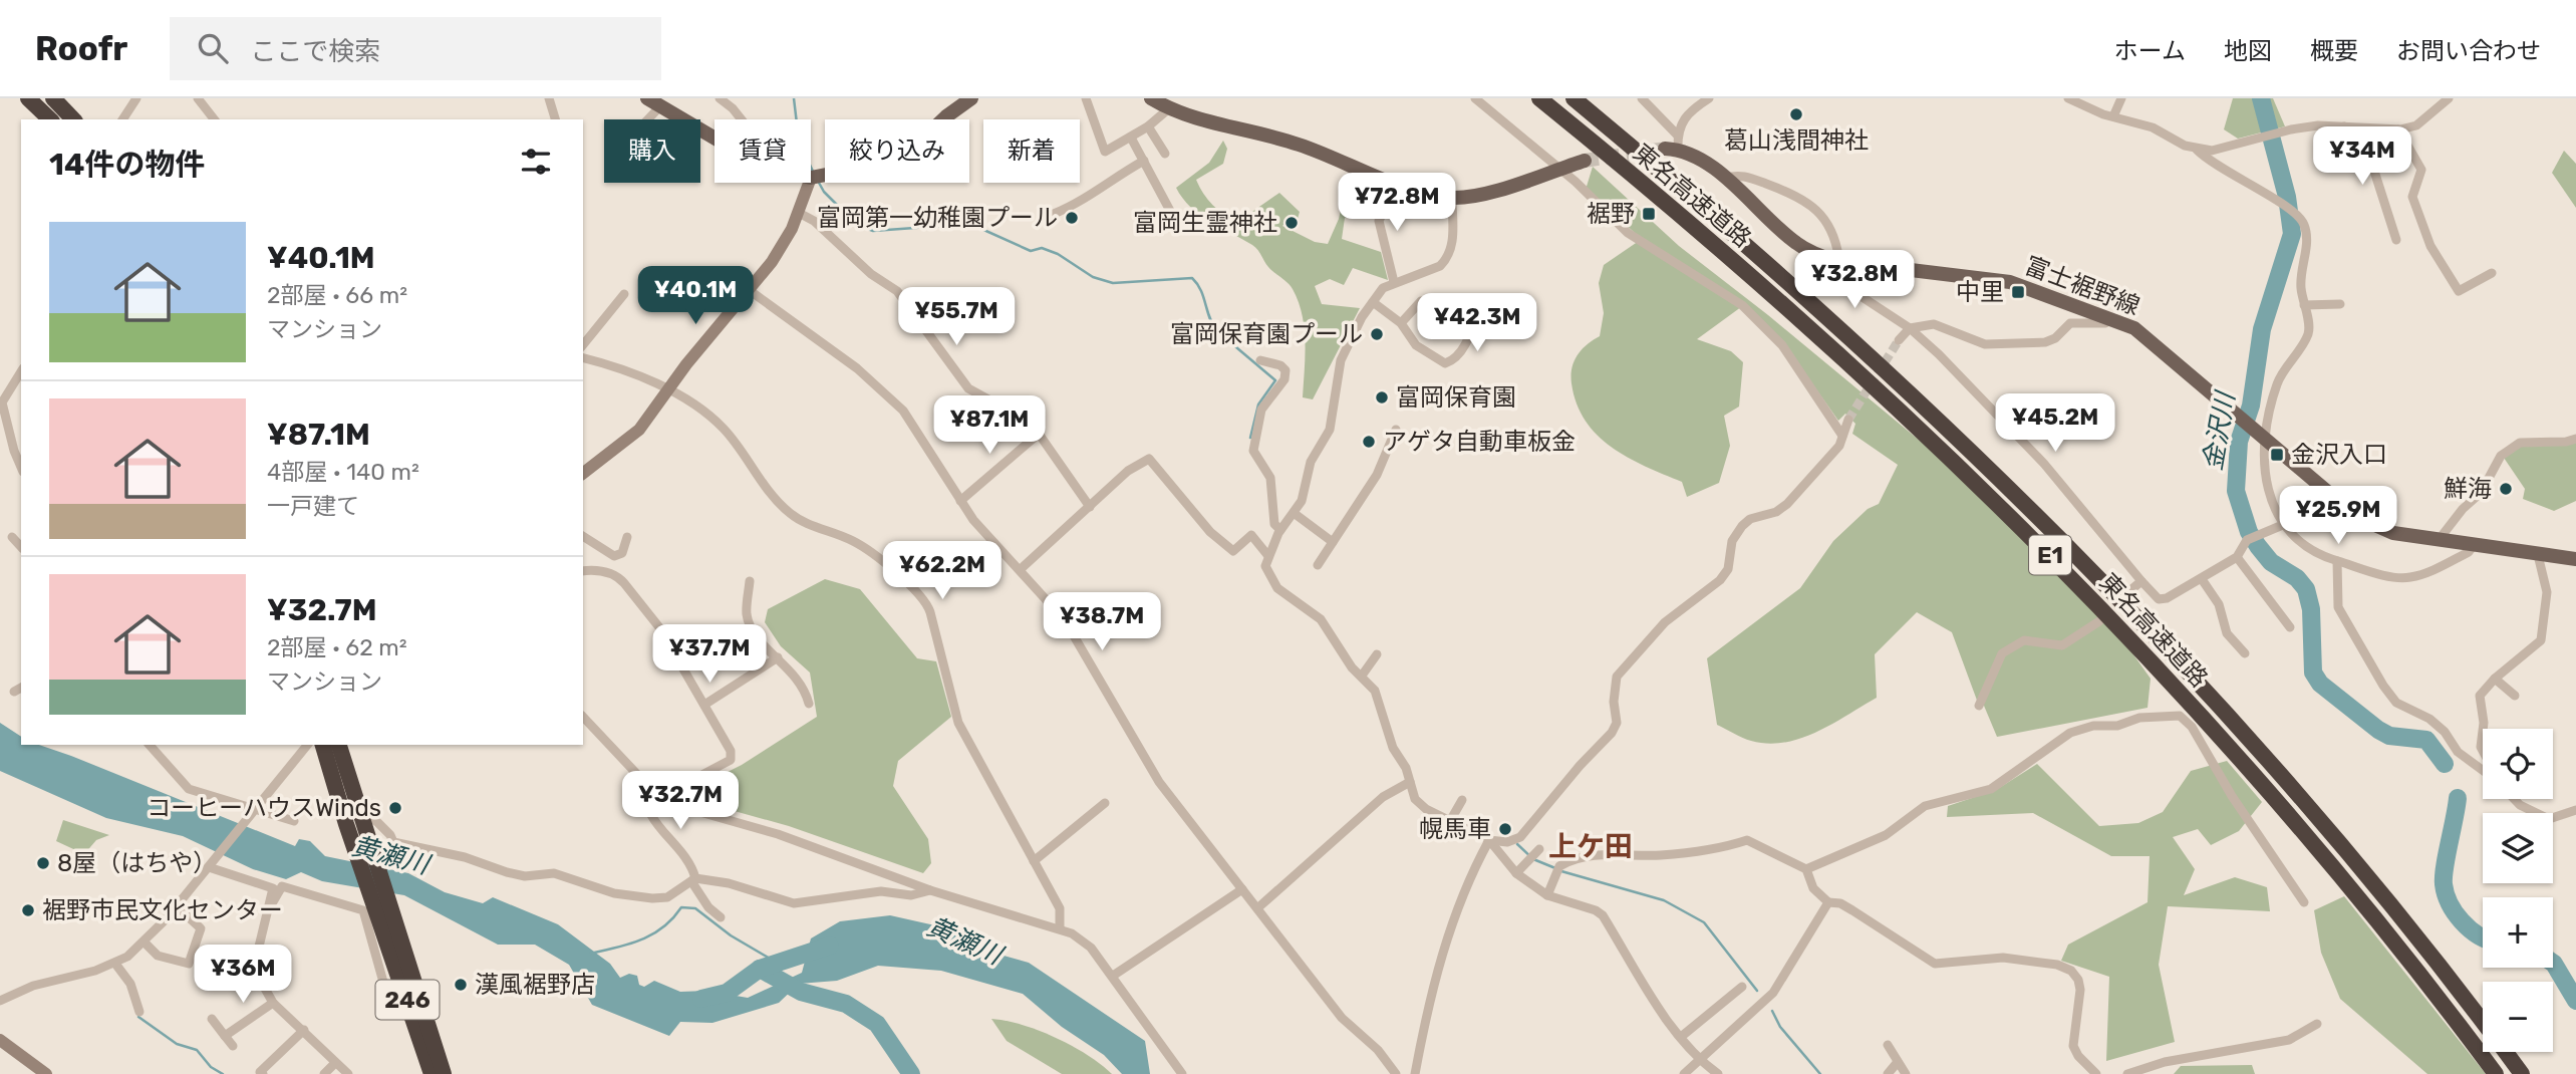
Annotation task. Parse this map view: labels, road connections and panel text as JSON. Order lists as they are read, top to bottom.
{
  "streets": {
    "highway": ["東名高速道路", "E1", "246"],
    "main road": ["富士裾野線"]
  },
  "districts": ["上ケ田"],
  "water": ["金沢川", "黄瀬川"],
  "places": {
    "other": [
      "葛山浅間神社",
      "富岡第一幼稚園プール",
      "富岡生霊神社",
      "富岡保育園プール",
      "富岡保育園",
      "アゲタ自動車板金",
      "鮮海",
      "コーヒーハウスWinds",
      "幌馬車",
      "8屋（はちや）",
      "裾野市民文化センター",
      "漢風裾野店"
    ],
    "transit": ["裾野", "中里", "金沢入口"]
  },
  "page": {
    "header": "Roofr",
    "search": "ここで検索",
    "nav": [
      "ホーム",
      "地図",
      "概要",
      "お問い合わせ"
    ],
    "chip": [
      "購入",
      "賃貸",
      "絞り込み",
      "新着"
    ],
    "heading": "14件の物件",
    "price": [
      "¥34M",
      "¥72.8M",
      "¥32.8M",
      "¥40.1M",
      "¥55.7M",
      "¥42.3M",
      "¥45.2M",
      "¥87.1M",
      "¥25.9M",
      "¥62.2M",
      "¥38.7M",
      "¥37.7M",
      "¥32.7M",
      "¥36M"
    ],
    "list": [
      {
        "name": "¥40.1M",
        "note": "2部屋 · 66 m² · マンション"
      },
      {
        "name": "¥87.1M",
        "note": "4部屋 · 140 m² · 一戸建て"
      },
      {
        "name": "¥32.7M",
        "note": "2部屋 · 62 m² · マンション"
      }
    ],
    "map_buttons": ["+", "−"]
  }
}
